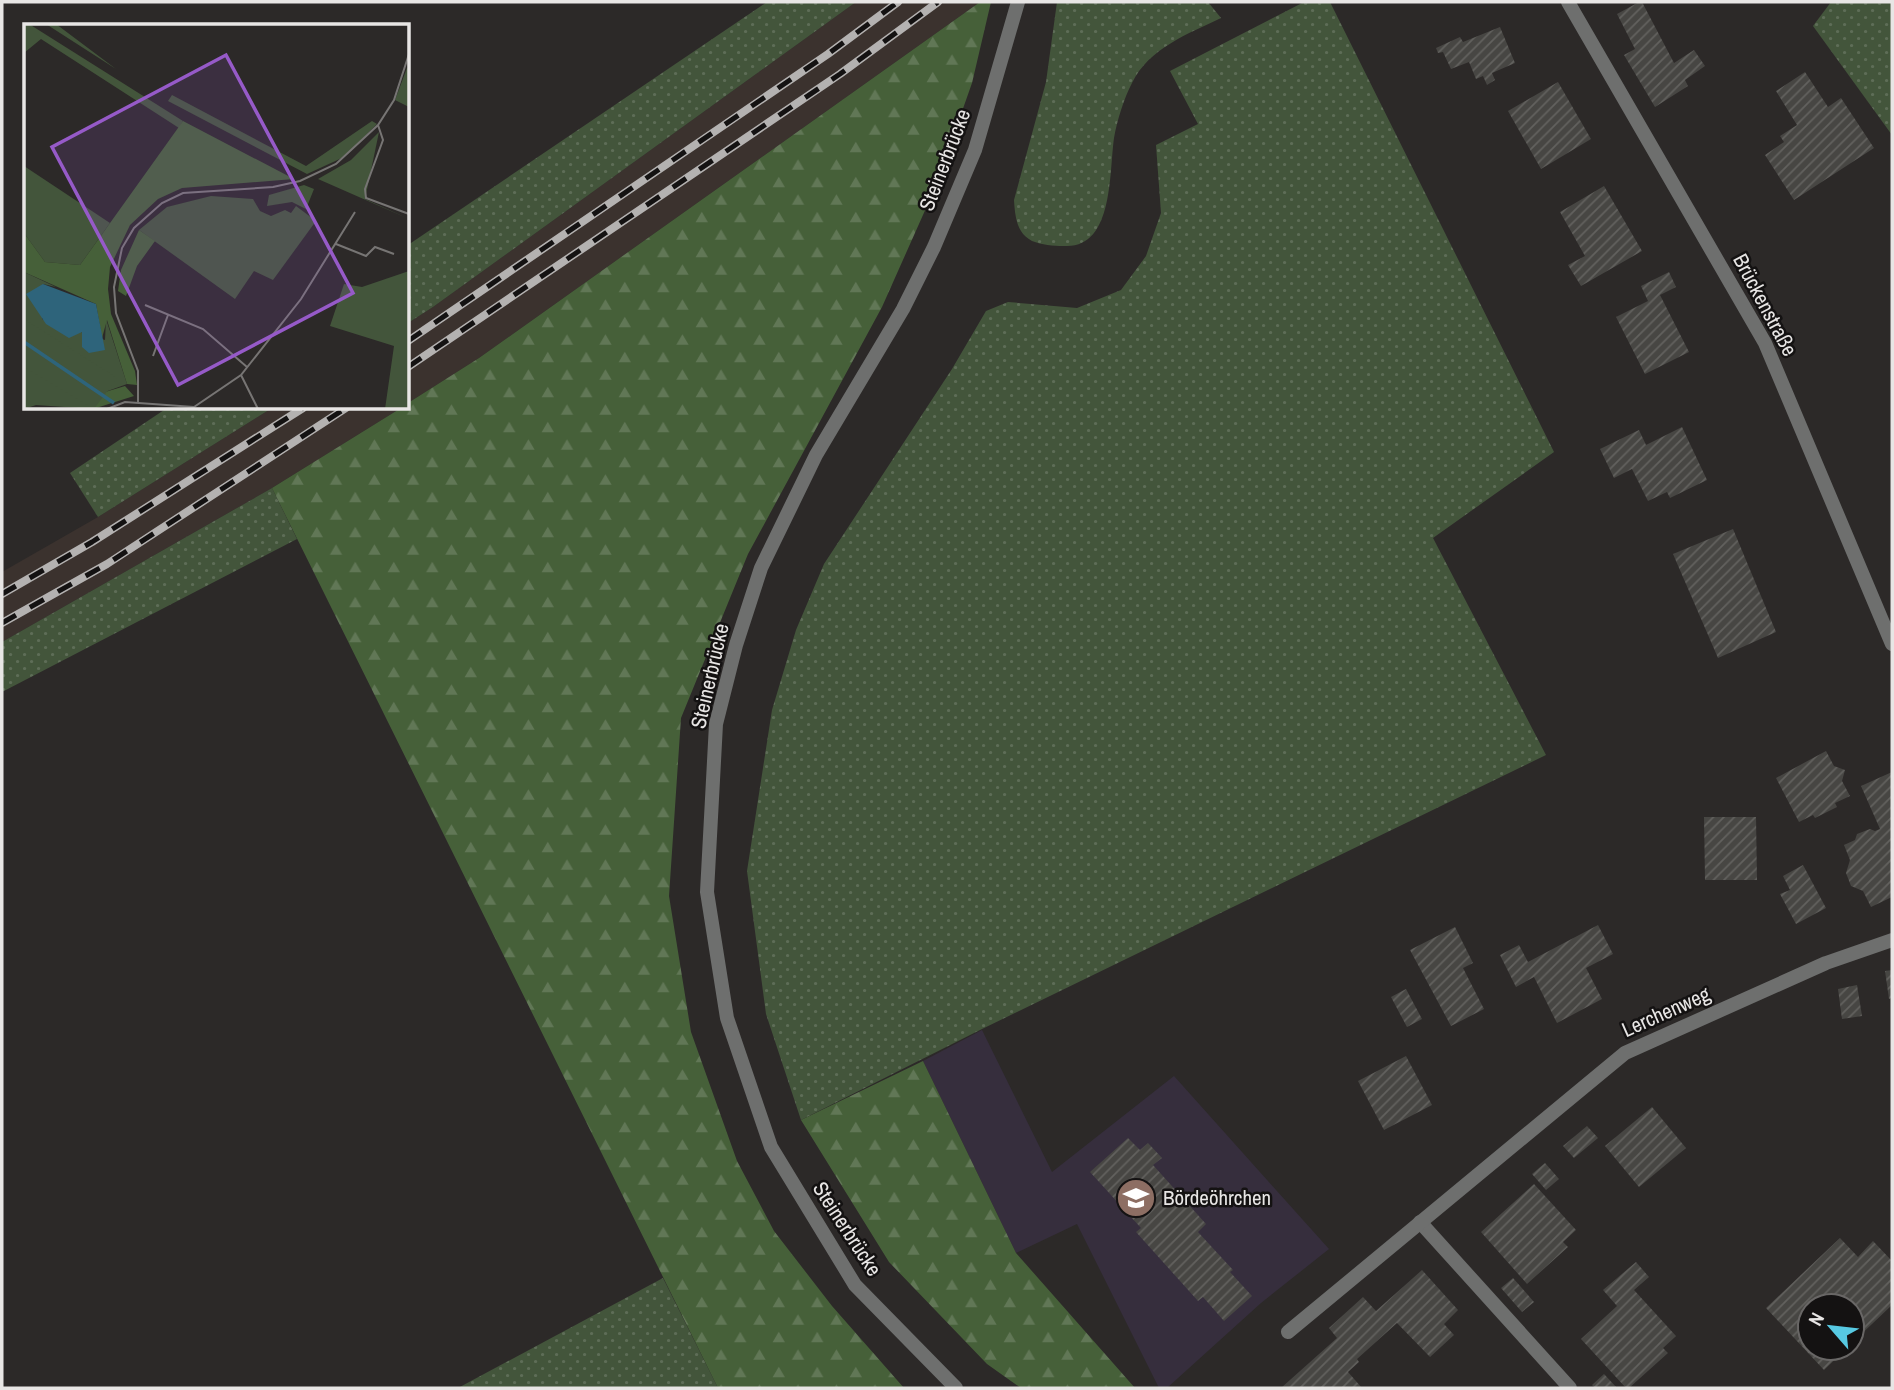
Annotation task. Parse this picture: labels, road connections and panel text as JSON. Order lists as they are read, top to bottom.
{
  "streets": {
    "street": ["Steinerbrücke", "Brückenstraße", "Lerchenweg"]
  },
  "places": {
    "school or university": ["Bördeöhrchen"]
  },
  "north": "top left"
}
